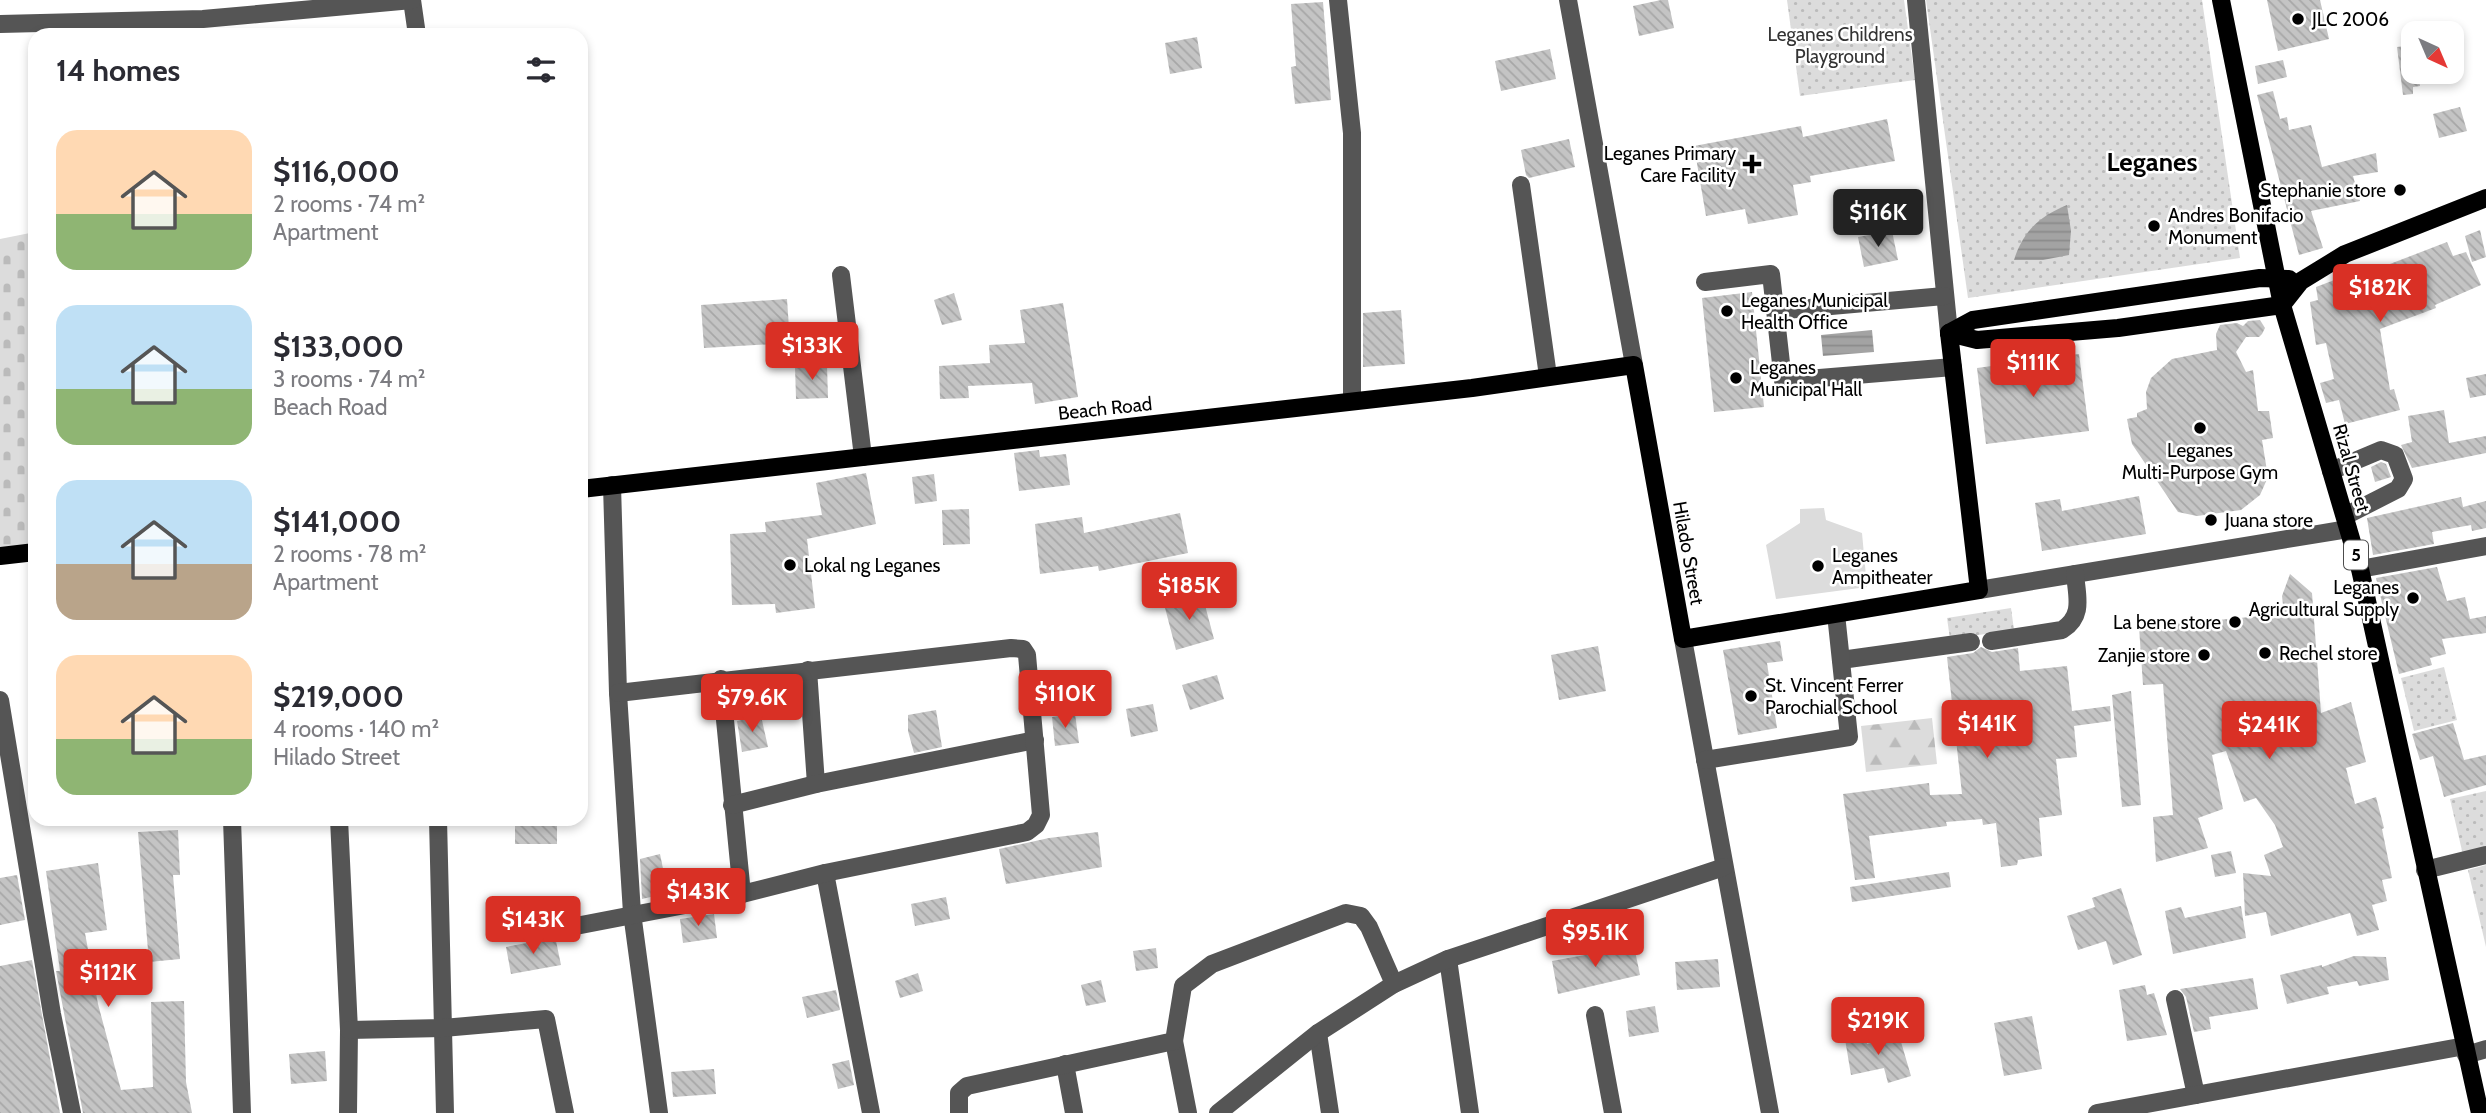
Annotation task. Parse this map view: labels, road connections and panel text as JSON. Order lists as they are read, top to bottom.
{
  "streets": {
    "main road": [
      "Beach Road",
      "Rizal Street",
      "Hilado Street",
      "5"
    ]
  },
  "crossings": [
    ["Beach Road", "Hilado Street"]
  ],
  "districts": ["Leganes"],
  "parks": ["Leganes Childrens Playground"],
  "places": {
    "other": [
      "JLC 2006",
      "Stephanie store",
      "Andres Bonifacio Monument",
      "Leganes Municipal Health Office",
      "Leganes Municipal Hall",
      "Leganes Multi-Purpose Gym",
      "Juana store",
      "Lokal ng Leganes",
      "Leganes Ampitheater",
      "Leganes Agricultural Supply",
      "La bene store",
      "Rechel store",
      "Zanjie store",
      "St. Vincent Ferrer Parochial School"
    ],
    "health": ["Leganes Primary Care Facility"]
  },
  "north": "bottom right",
  "page": {
    "heading": "14 homes",
    "list": [
      {
        "name": "$116,000",
        "note": "2 rooms · 74 m² · Apartment"
      },
      {
        "name": "$133,000",
        "note": "3 rooms · 74 m² · Beach Road"
      },
      {
        "name": "$141,000",
        "note": "2 rooms · 78 m² · Apartment"
      },
      {
        "name": "$219,000",
        "note": "4 rooms · 140 m² · Hilado Street"
      }
    ],
    "price": [
      "$116K",
      "$182K",
      "$133K",
      "$111K",
      "$185K",
      "$110K",
      "$79.6K",
      "$141K",
      "$241K",
      "$143K",
      "$143K",
      "$95.1K",
      "$112K",
      "$219K"
    ]
  }
}
